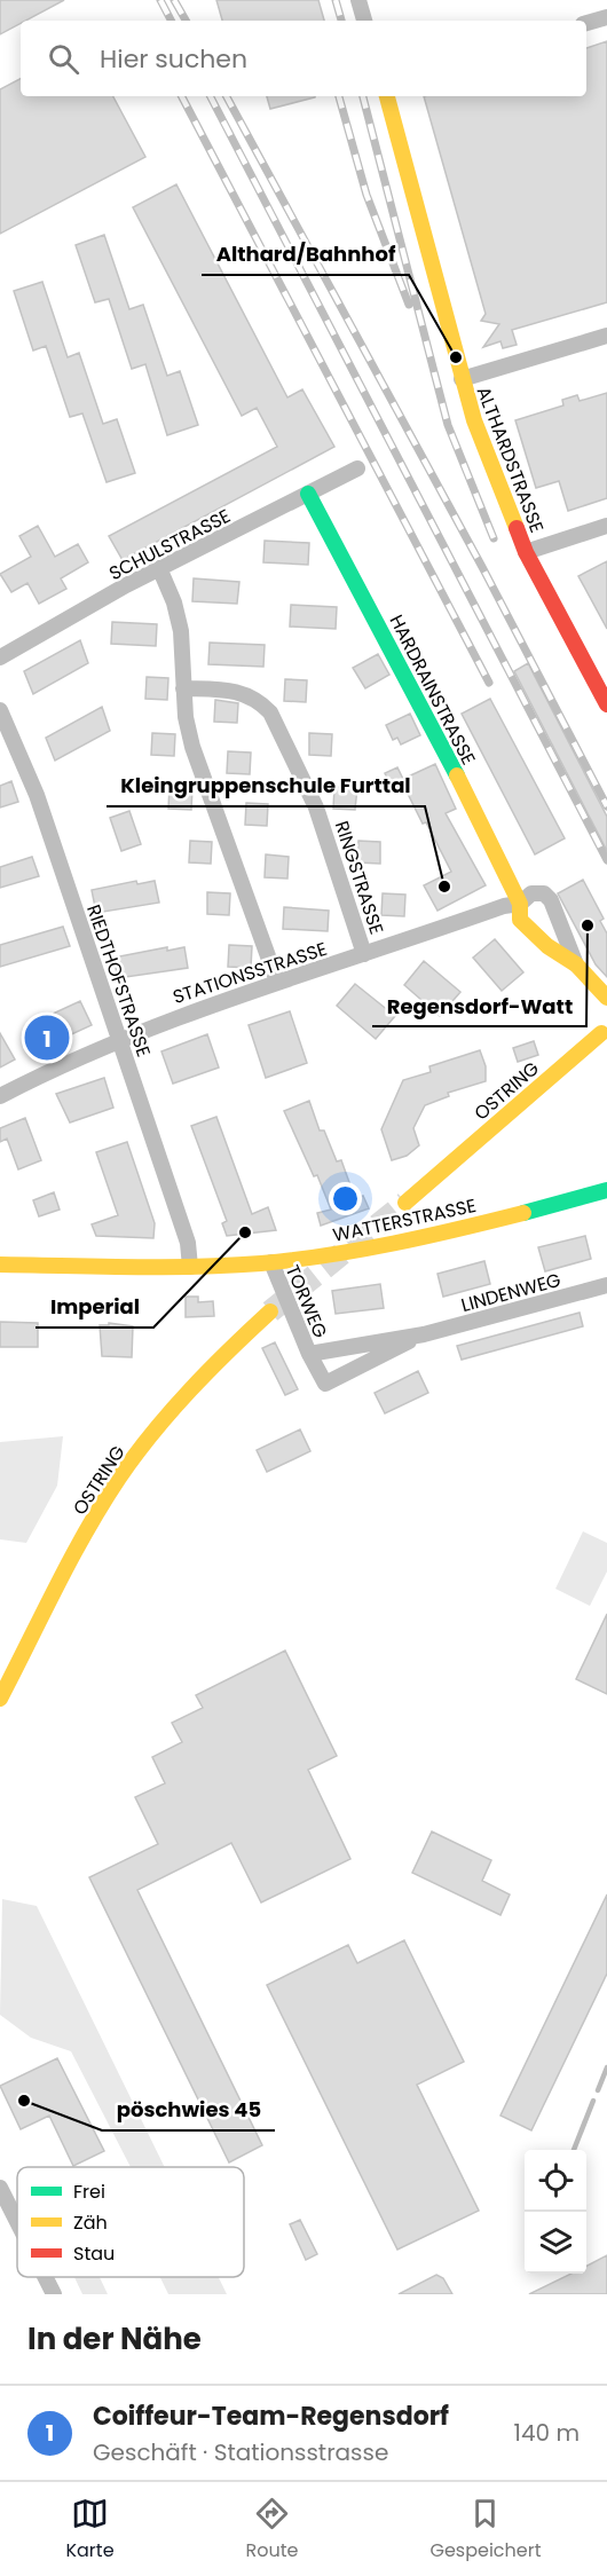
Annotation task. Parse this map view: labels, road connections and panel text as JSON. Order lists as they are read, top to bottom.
{
  "streets": {
    "street": [
      "ALTHARDSTRASSE",
      "SCHULSTRASSE",
      "HARDRAINSTRASSE",
      "RINGSTRASSE",
      "STATIONSSTRASSE",
      "RIEDTHOFSTRASSE",
      "OSTRING",
      "WATTERSTRASSE",
      "LINDENWEG",
      "TORWEG"
    ]
  },
  "crossings": [
    ["SCHULSTRASSE", "HARDRAINSTRASSE"],
    ["HARDRAINSTRASSE", "STATIONSSTRASSE"],
    ["RINGSTRASSE", "STATIONSSTRASSE"],
    ["STATIONSSTRASSE", "RIEDTHOFSTRASSE"],
    ["RIEDTHOFSTRASSE", "WATTERSTRASSE"],
    ["WATTERSTRASSE", "TORWEG"],
    ["LINDENWEG", "TORWEG"]
  ],
  "places": [
    "Althard/Bahnhof",
    "Kleingruppenschule Furttal",
    "Regensdorf-Watt",
    "Imperial",
    "pöschwies 45"
  ],
  "legend": ["Frei", "Zäh", "Stau"],
  "page": {
    "search": "Hier suchen",
    "pins": "1",
    "heading": "In der Nähe",
    "list": [
      {
        "mark": "1",
        "name": "Coiffeur-Team-Regensdorf",
        "note": "Geschäft · Stationsstrasse",
        "value": "140 m"
      }
    ],
    "nav": ["Karte", "Route", "Gespeichert"]
  }
}
